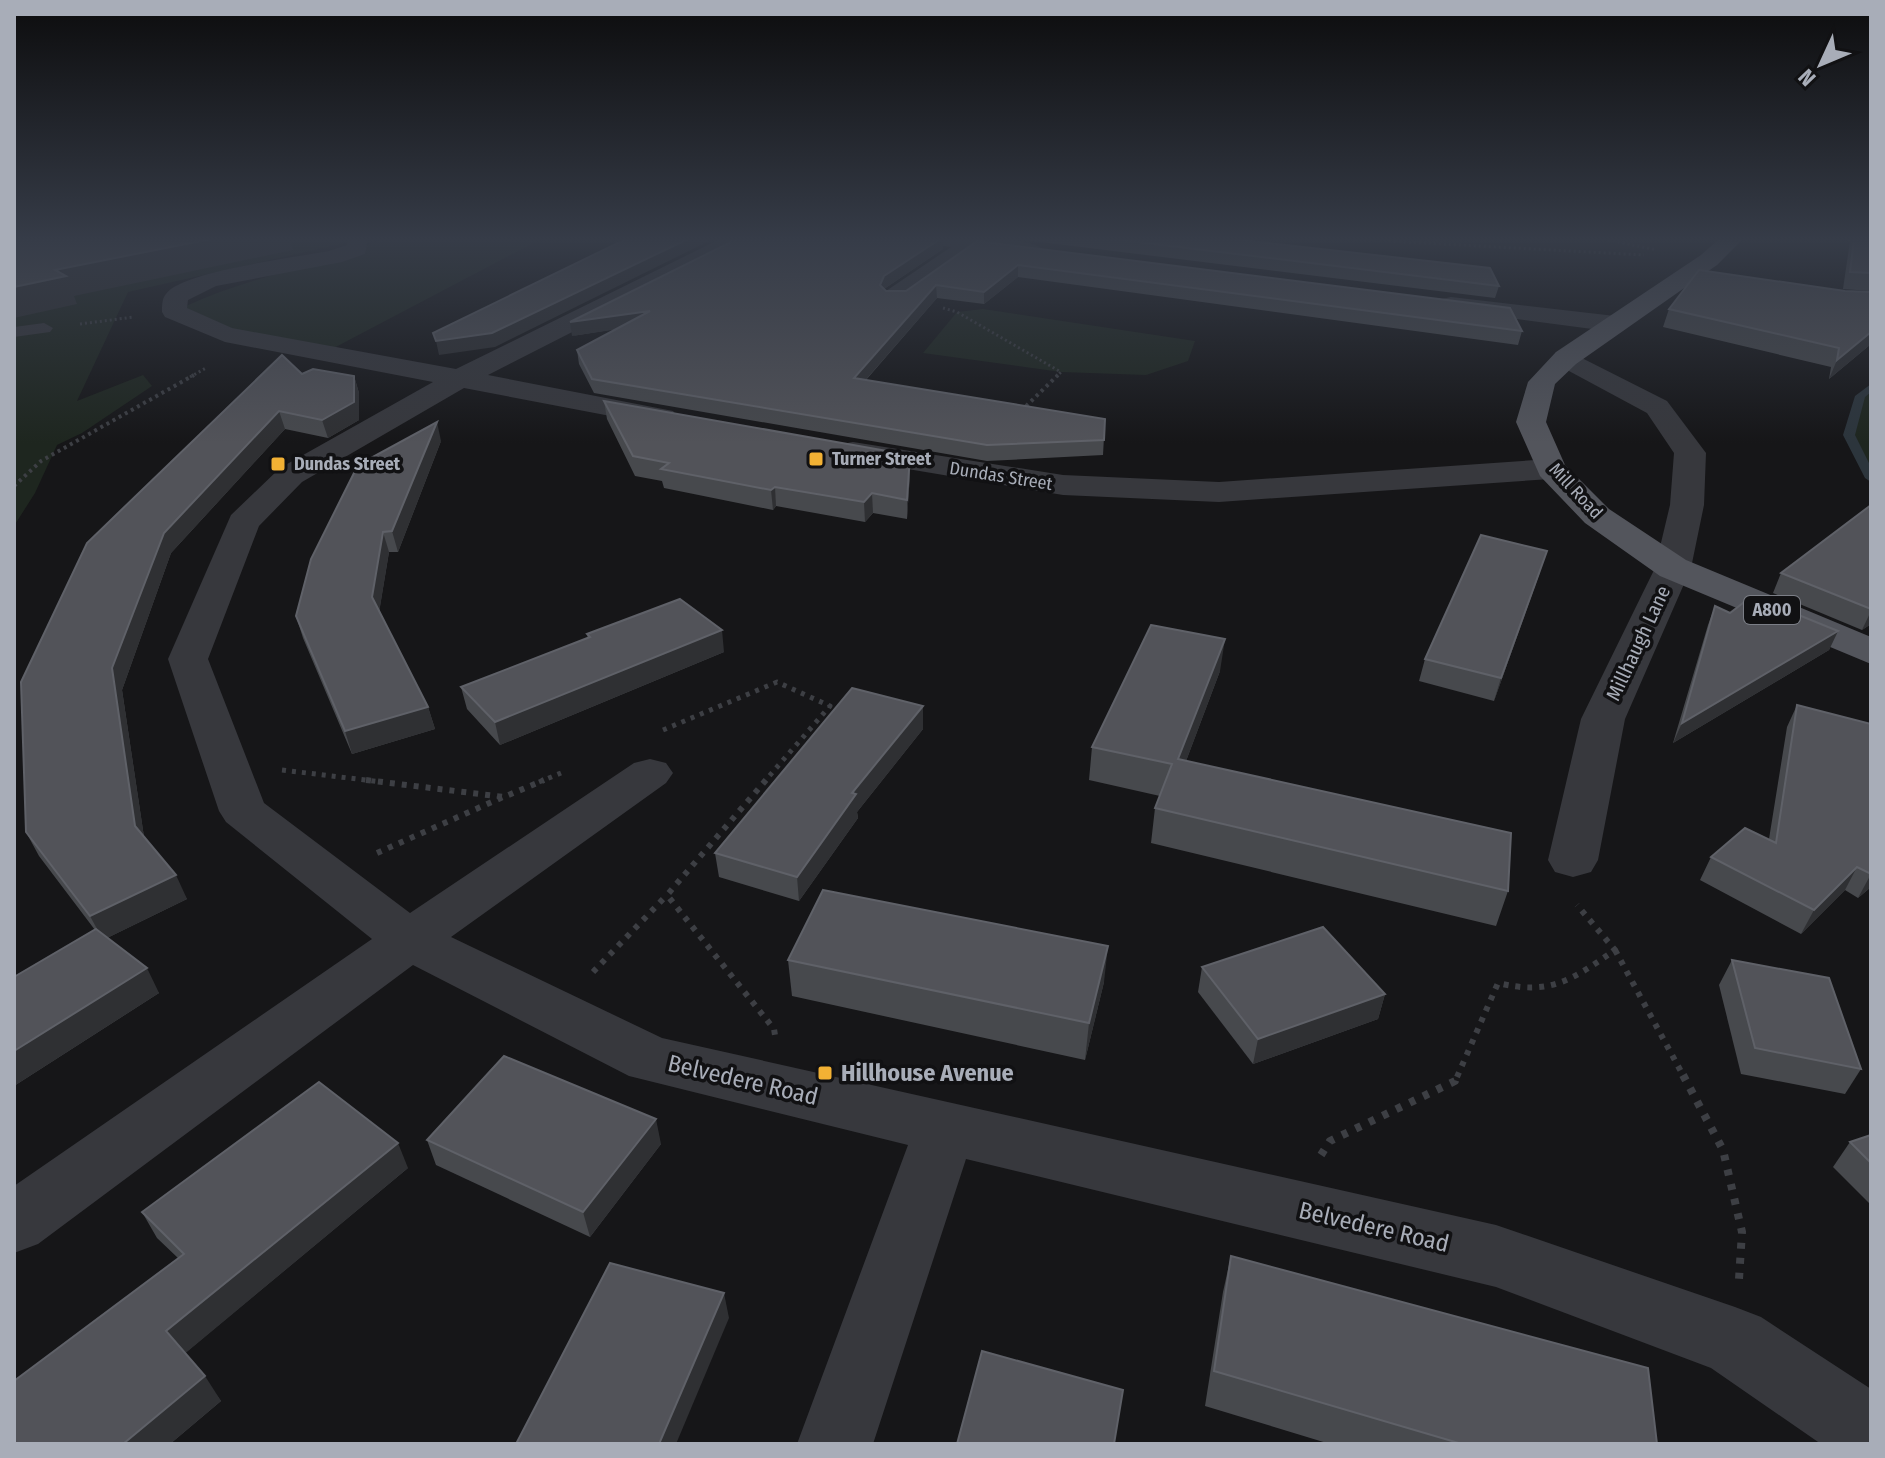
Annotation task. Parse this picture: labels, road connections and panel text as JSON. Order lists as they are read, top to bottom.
{
  "streets": {
    "main road": ["Mill Road", "A800"],
    "street": ["Dundas Street", "Millhaugh Lane", "Belvedere Road"]
  },
  "crossings": [
    ["Dundas Street", "Mill Road"],
    ["Mill Road", "A800"],
    ["Mill Road", "Millhaugh Lane"],
    ["A800", "Millhaugh Lane"]
  ],
  "places": {
    "transit": ["Turner Street", "Dundas Street", "Hillhouse Avenue"]
  },
  "north": "bottom left"
}
